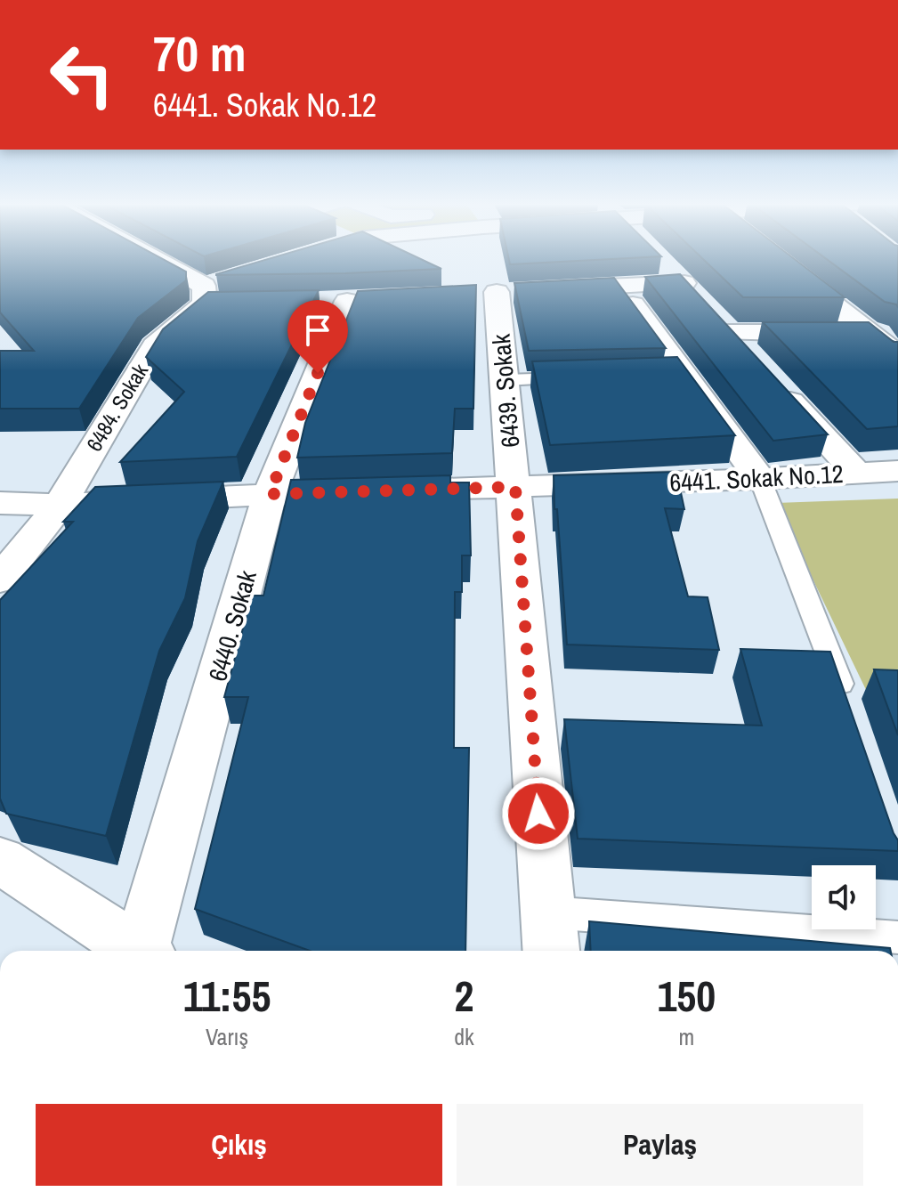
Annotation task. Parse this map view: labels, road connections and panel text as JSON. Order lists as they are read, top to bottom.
{
  "streets": {
    "street": [
      "6439. Sokak",
      "6484. Sokak",
      "6441. Sokak No.12",
      "6440. Sokak"
    ]
  },
  "crossings": [
    ["6439. Sokak", "6441. Sokak No.12"],
    ["6484. Sokak", "6441. Sokak No.12"],
    ["6441. Sokak No.12", "6440. Sokak"]
  ],
  "page": {
    "turn": ["70 m", "6441. Sokak No.12"],
    "eta": [
      "11:55",
      "Varış",
      "2",
      "dk",
      "150",
      "m"
    ],
    "buttons": ["Çıkış", "Paylaş"]
  }
}
